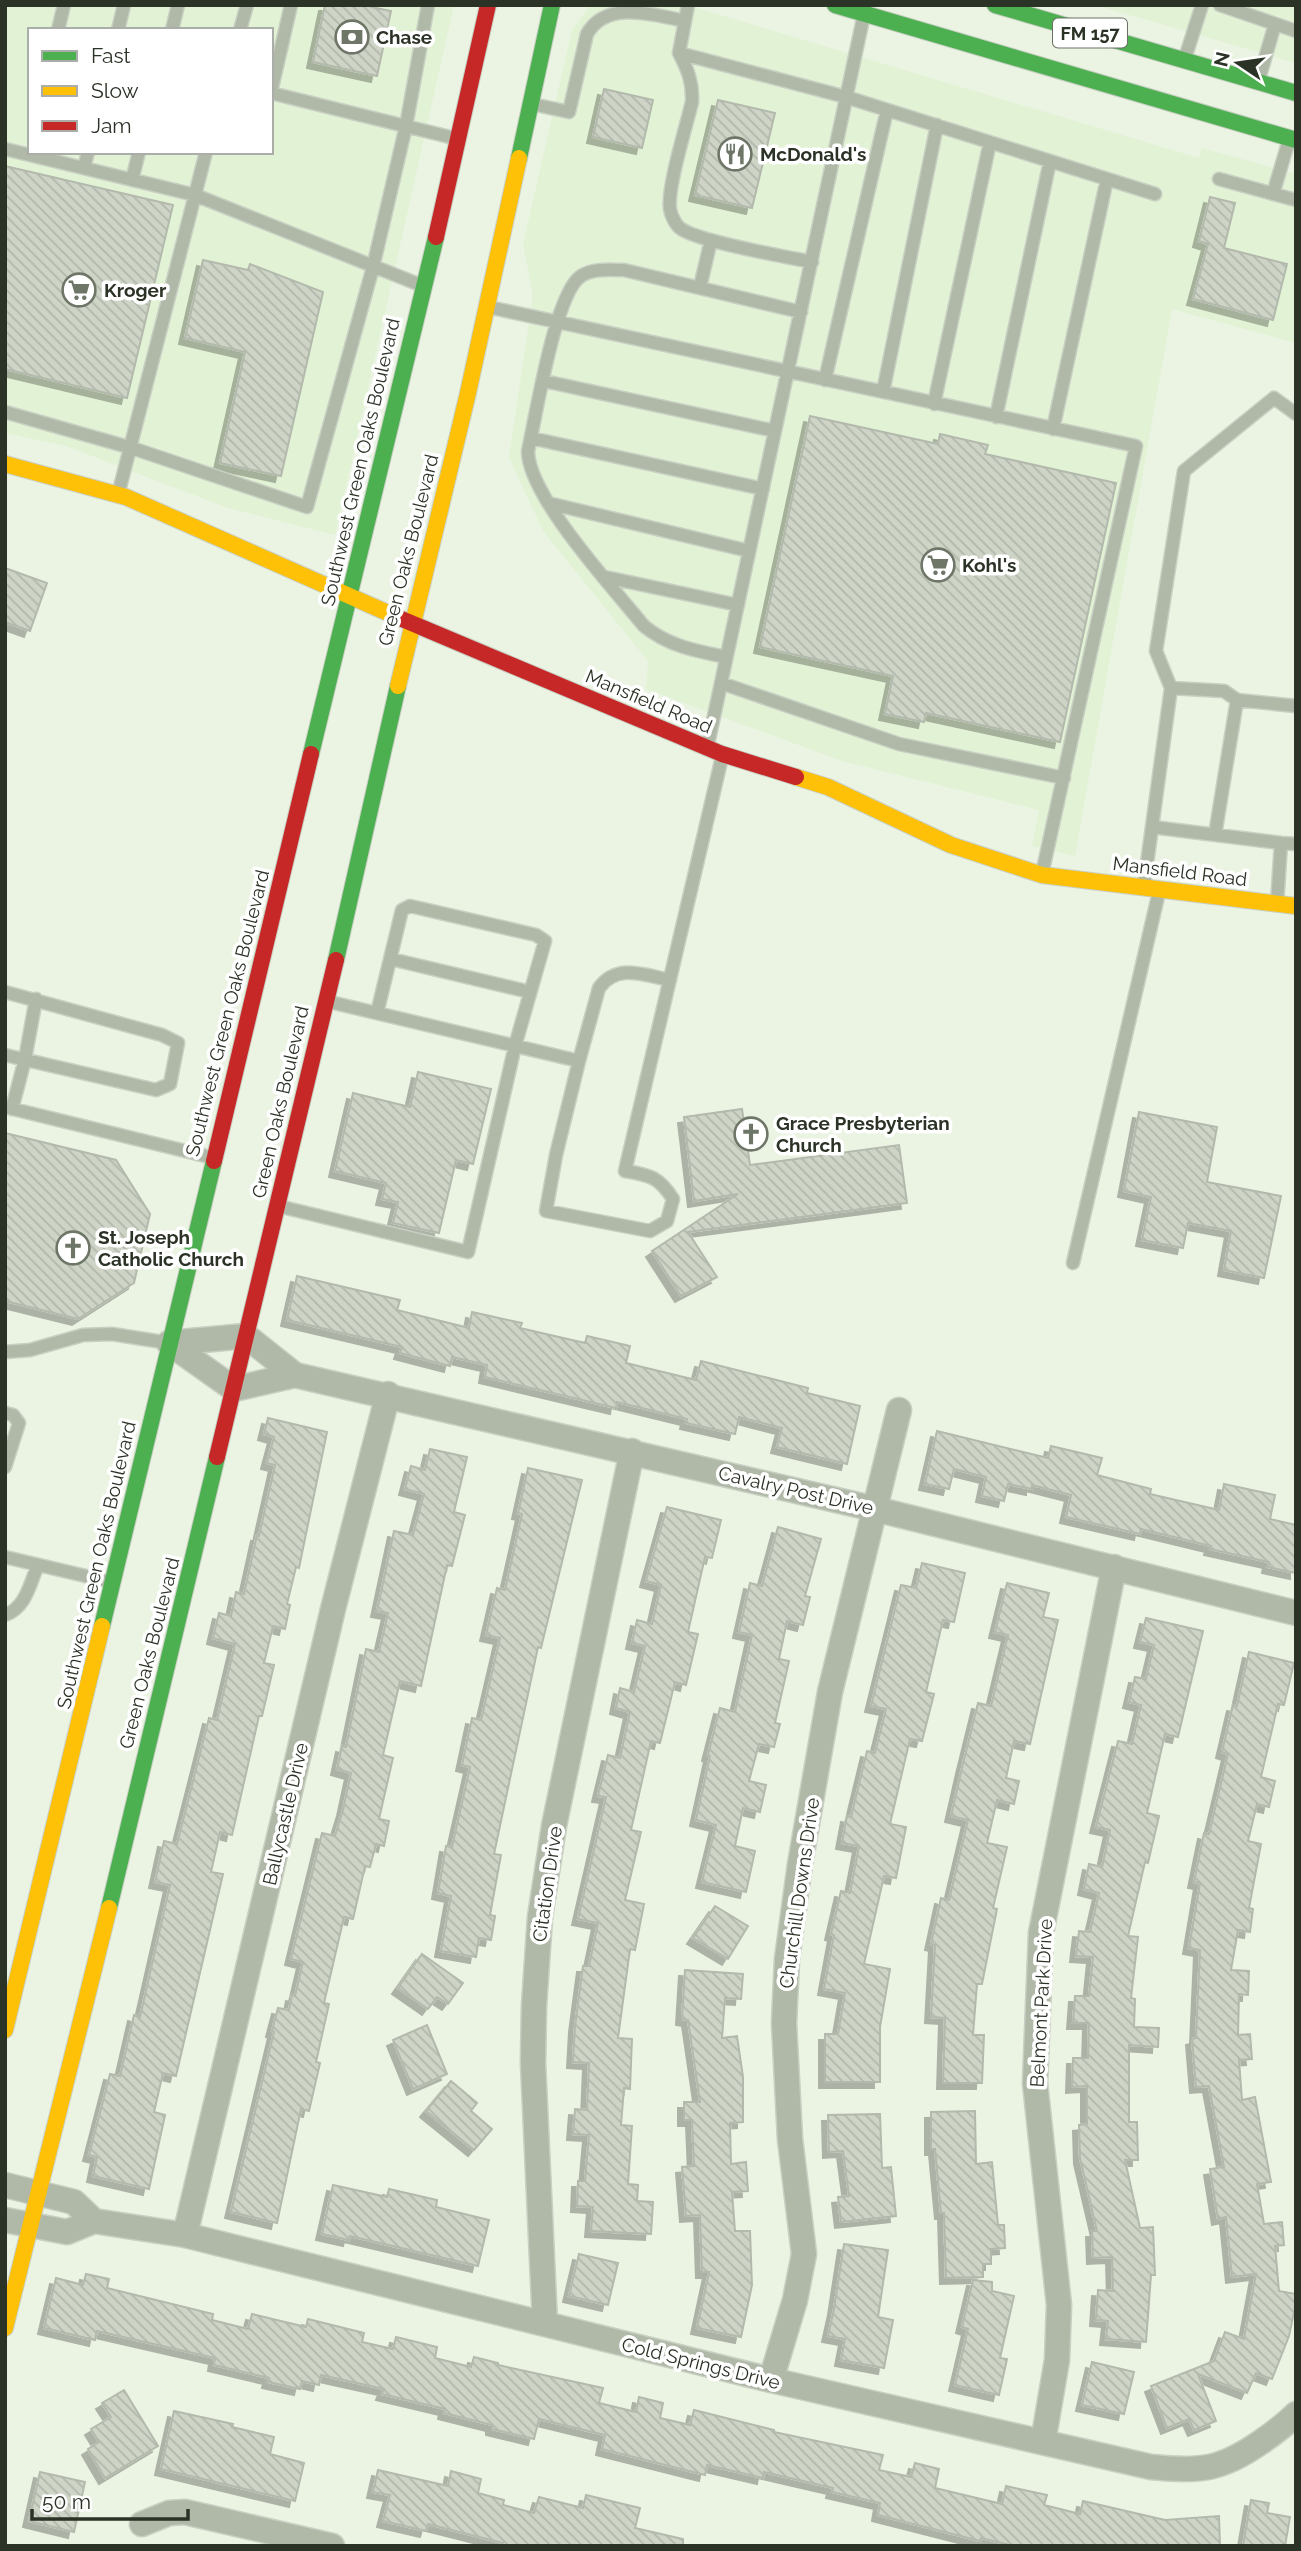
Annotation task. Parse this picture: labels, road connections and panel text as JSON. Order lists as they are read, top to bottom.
{
  "streets": {
    "main road": [
      "FM 157",
      "Southwest Green Oaks Boulevard",
      "Green Oaks Boulevard",
      "Mansfield Road"
    ],
    "street": [
      "Cavalry Post Drive",
      "Ballycastle Drive",
      "Citation Drive",
      "Churchill Downs Drive",
      "Belmont Park Drive",
      "Cold Springs Drive"
    ]
  },
  "crossings": [
    ["Southwest Green Oaks Boulevard", "Mansfield Road"],
    ["Green Oaks Boulevard", "Mansfield Road"],
    ["Green Oaks Boulevard", "Cavalry Post Drive"],
    ["Green Oaks Boulevard", "Cold Springs Drive"],
    ["Cavalry Post Drive", "Ballycastle Drive"],
    ["Cavalry Post Drive", "Citation Drive"],
    ["Cavalry Post Drive", "Churchill Downs Drive"],
    ["Cavalry Post Drive", "Belmont Park Drive"],
    ["Ballycastle Drive", "Cold Springs Drive"],
    ["Citation Drive", "Cold Springs Drive"],
    ["Churchill Downs Drive", "Cold Springs Drive"],
    ["Belmont Park Drive", "Cold Springs Drive"]
  ],
  "places": {
    "bank": ["Chase"],
    "restaurant": ["McDonald's"],
    "supermarket": ["Kroger", "Kohl's"],
    "church": ["Grace Presbyterian Church", "St. Joseph Catholic Church"]
  },
  "legend": ["Fast", "Slow", "Jam"],
  "scale_bar": "50 m",
  "north": "left"
}
